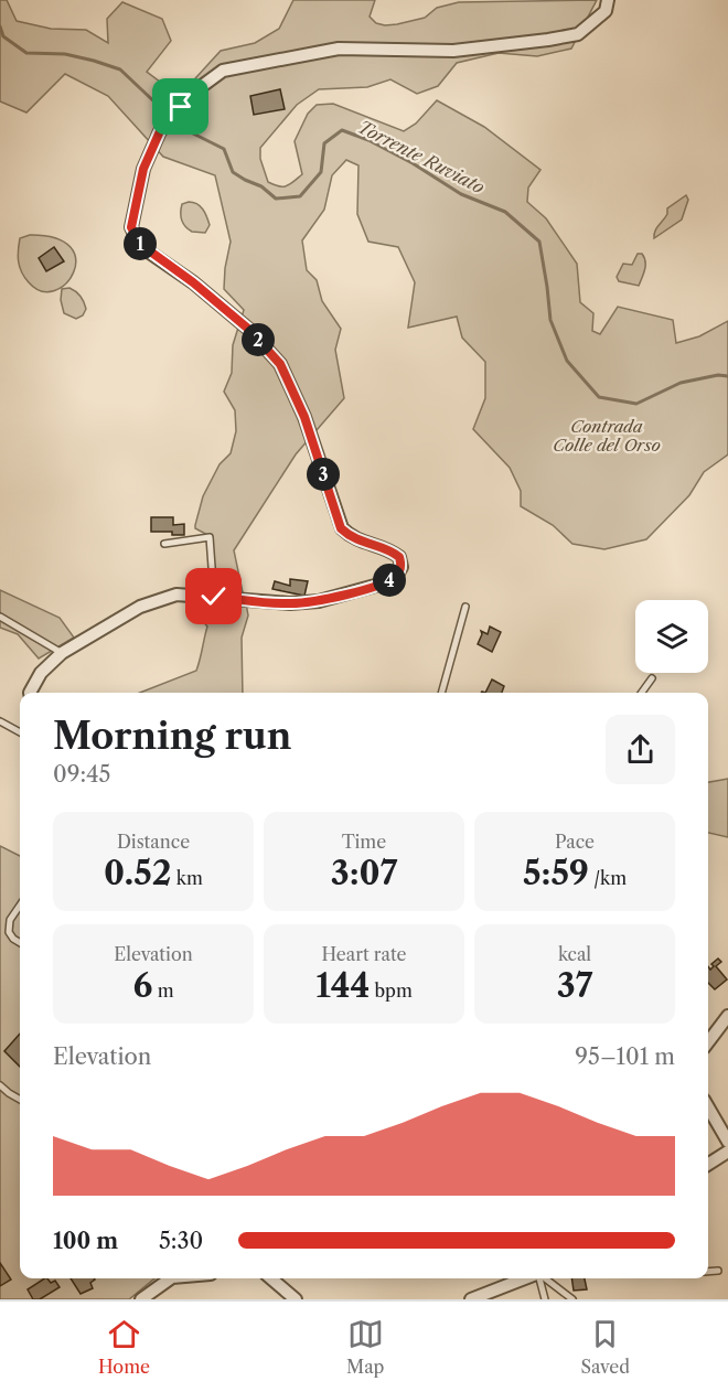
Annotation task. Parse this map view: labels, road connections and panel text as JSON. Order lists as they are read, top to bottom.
{
  "water": ["Torrente Ruviato"],
  "parks": ["Contrada Colle del Orso"],
  "page": {
    "pins": [
      "1",
      "2",
      "3",
      "4"
    ],
    "heading": ["Morning run", "09:45"],
    "stats": [
      ["Distance", "0.52 km"],
      ["Time", "3:07"],
      ["Pace", "5:59 /km"],
      ["Elevation", "6 m"],
      ["Heart rate", "144 bpm"],
      ["kcal", "37"]
    ],
    "chart": ["Elevation", "95–101 m"],
    "list": [
      {
        "name": "100 m",
        "note": "5:30"
      }
    ],
    "tabs": ["Home", "Map", "Saved"]
  }
}
